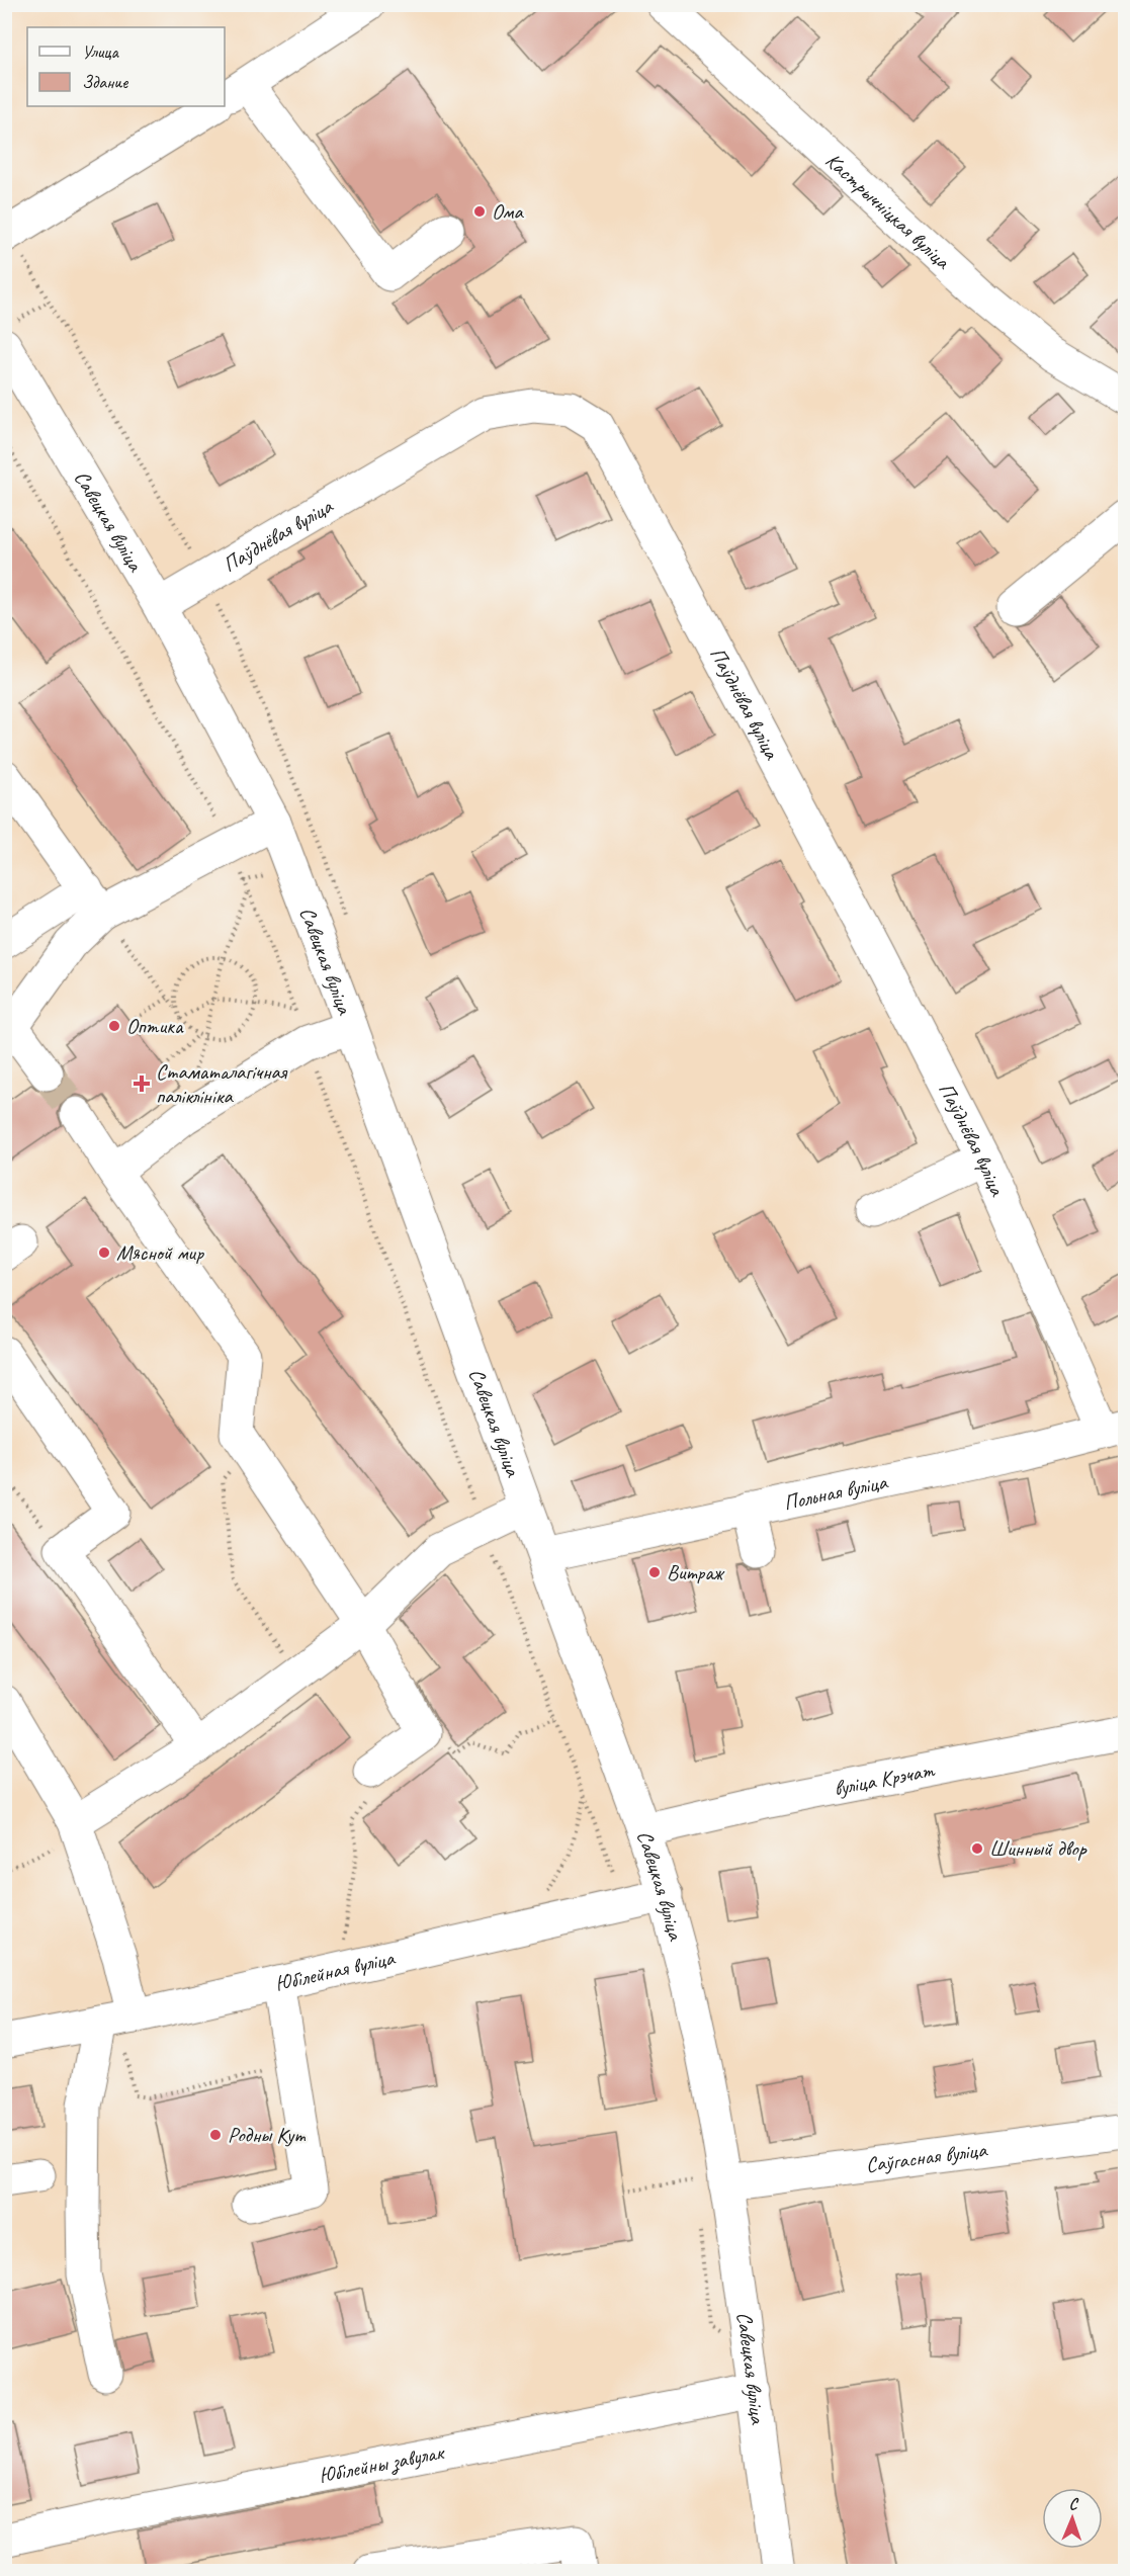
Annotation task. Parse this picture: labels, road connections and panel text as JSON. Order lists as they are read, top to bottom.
{
  "streets": {
    "street": [
      "Кастрычніцкая вуліца",
      "Савецкая вуліца",
      "Паўднёвая вуліца",
      "Польная вуліца",
      "вуліца Крэчат",
      "Юбілейная вуліца",
      "Саўгасная вуліца",
      "Юбілейны завулак"
    ]
  },
  "crossings": [
    ["Савецкая вуліца", "Паўднёвая вуліца"],
    ["Савецкая вуліца", "Польная вуліца"],
    ["Савецкая вуліца", "вуліца Крэчат"],
    ["Савецкая вуліца", "Юбілейная вуліца"],
    ["Савецкая вуліца", "Саўгасная вуліца"],
    ["Савецкая вуліца", "Юбілейны завулак"],
    ["Паўднёвая вуліца", "Польная вуліца"]
  ],
  "places": {
    "other": [
      "Ома",
      "Оптика",
      "Мясной мир",
      "Витраж",
      "Шинный двор",
      "Родны Кут"
    ],
    "health": ["Стаматалагічная паліклініка"]
  },
  "legend": ["Улица", "Здание"],
  "north": "top"
}
